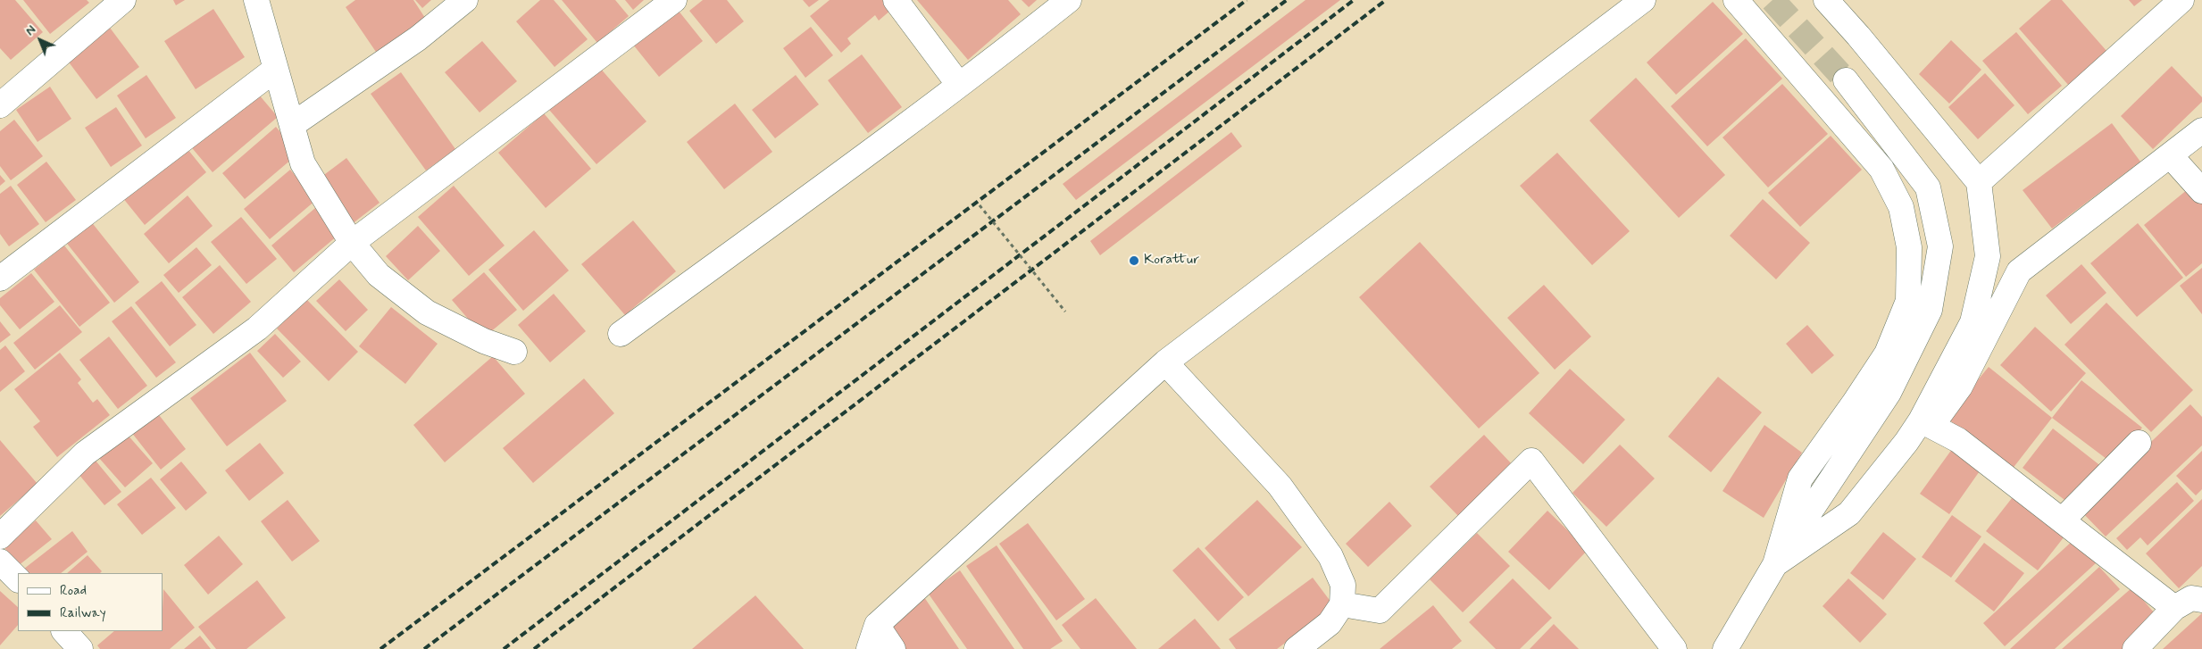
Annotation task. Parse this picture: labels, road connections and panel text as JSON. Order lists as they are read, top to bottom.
{
  "places": ["Korattur"],
  "legend": ["Road", "Railway"],
  "north": "top left"
}
